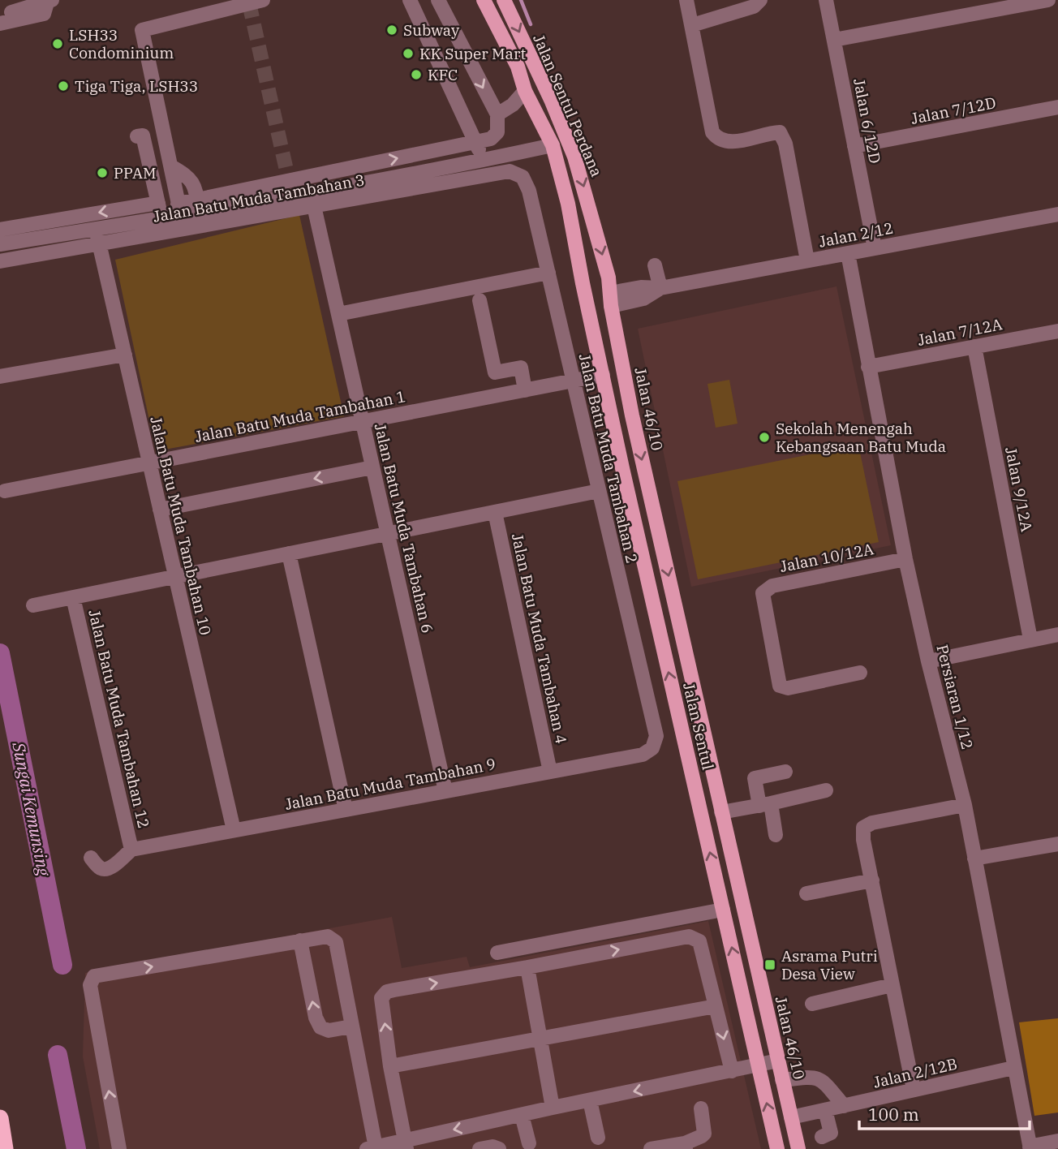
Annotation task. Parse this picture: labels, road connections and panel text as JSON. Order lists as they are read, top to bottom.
{
  "streets": {
    "main road": ["Jalan Sentul Perdana", "Jalan 46/10", "Jalan Sentul"],
    "street": [
      "Jalan 7/12D",
      "Jalan 6/12D",
      "Jalan Batu Muda Tambahan 3",
      "Jalan 2/12",
      "Jalan 7/12A",
      "Jalan Batu Muda Tambahan 1",
      "Jalan Batu Muda Tambahan 2",
      "Jalan 9/12A",
      "Jalan Batu Muda Tambahan 10",
      "Jalan Batu Muda Tambahan 6",
      "Jalan 10/12A",
      "Jalan Batu Muda Tambahan 4",
      "Persiaran 1/12",
      "Jalan Batu Muda Tambahan 12",
      "Jalan Batu Muda Tambahan 9",
      "Jalan 2/12B"
    ]
  },
  "crossings": [
    ["Jalan Sentul Perdana", "Jalan 2/12"],
    ["Jalan Sentul Perdana", "Jalan 46/10"],
    ["Jalan 7/12D", "Jalan 6/12D"],
    ["Jalan 6/12D", "Jalan 2/12"],
    ["Jalan Batu Muda Tambahan 3", "Jalan Batu Muda Tambahan 2"],
    ["Jalan Batu Muda Tambahan 3", "Jalan Batu Muda Tambahan 10"],
    ["Jalan Batu Muda Tambahan 3", "Jalan Batu Muda Tambahan 6"],
    ["Jalan 2/12", "Jalan 46/10"],
    ["Jalan 2/12", "Persiaran 1/12"],
    ["Jalan 7/12A", "Jalan 9/12A"],
    ["Jalan 7/12A", "Persiaran 1/12"],
    ["Jalan 46/10", "Jalan Sentul"],
    ["Jalan 46/10", "Jalan 2/12B"],
    ["Jalan Batu Muda Tambahan 1", "Jalan Batu Muda Tambahan 2"],
    ["Jalan Batu Muda Tambahan 1", "Jalan Batu Muda Tambahan 10"],
    ["Jalan Batu Muda Tambahan 1", "Jalan Batu Muda Tambahan 6"],
    ["Jalan Batu Muda Tambahan 1", "Jalan Sentul"],
    ["Jalan Batu Muda Tambahan 2", "Jalan Batu Muda Tambahan 9"],
    ["Jalan Batu Muda Tambahan 10", "Jalan Batu Muda Tambahan 9"],
    ["Jalan Batu Muda Tambahan 6", "Jalan Batu Muda Tambahan 9"],
    ["Jalan 10/12A", "Persiaran 1/12"],
    ["Jalan Batu Muda Tambahan 4", "Jalan Batu Muda Tambahan 9"],
    ["Persiaran 1/12", "Jalan 2/12B"],
    ["Jalan Batu Muda Tambahan 12", "Jalan Batu Muda Tambahan 9"]
  ],
  "water": ["Sungai Kemunsing"],
  "places": {
    "other": [
      "Subway",
      "LSH33 Condominium",
      "KK Super Mart",
      "KFC",
      "Tiga Tiga, LSH33",
      "PPAM",
      "Sekolah Menengah Kebangsaan Batu Muda"
    ],
    "transit": ["Asrama Putri Desa View"]
  },
  "scale_bar": "100 m"
}
